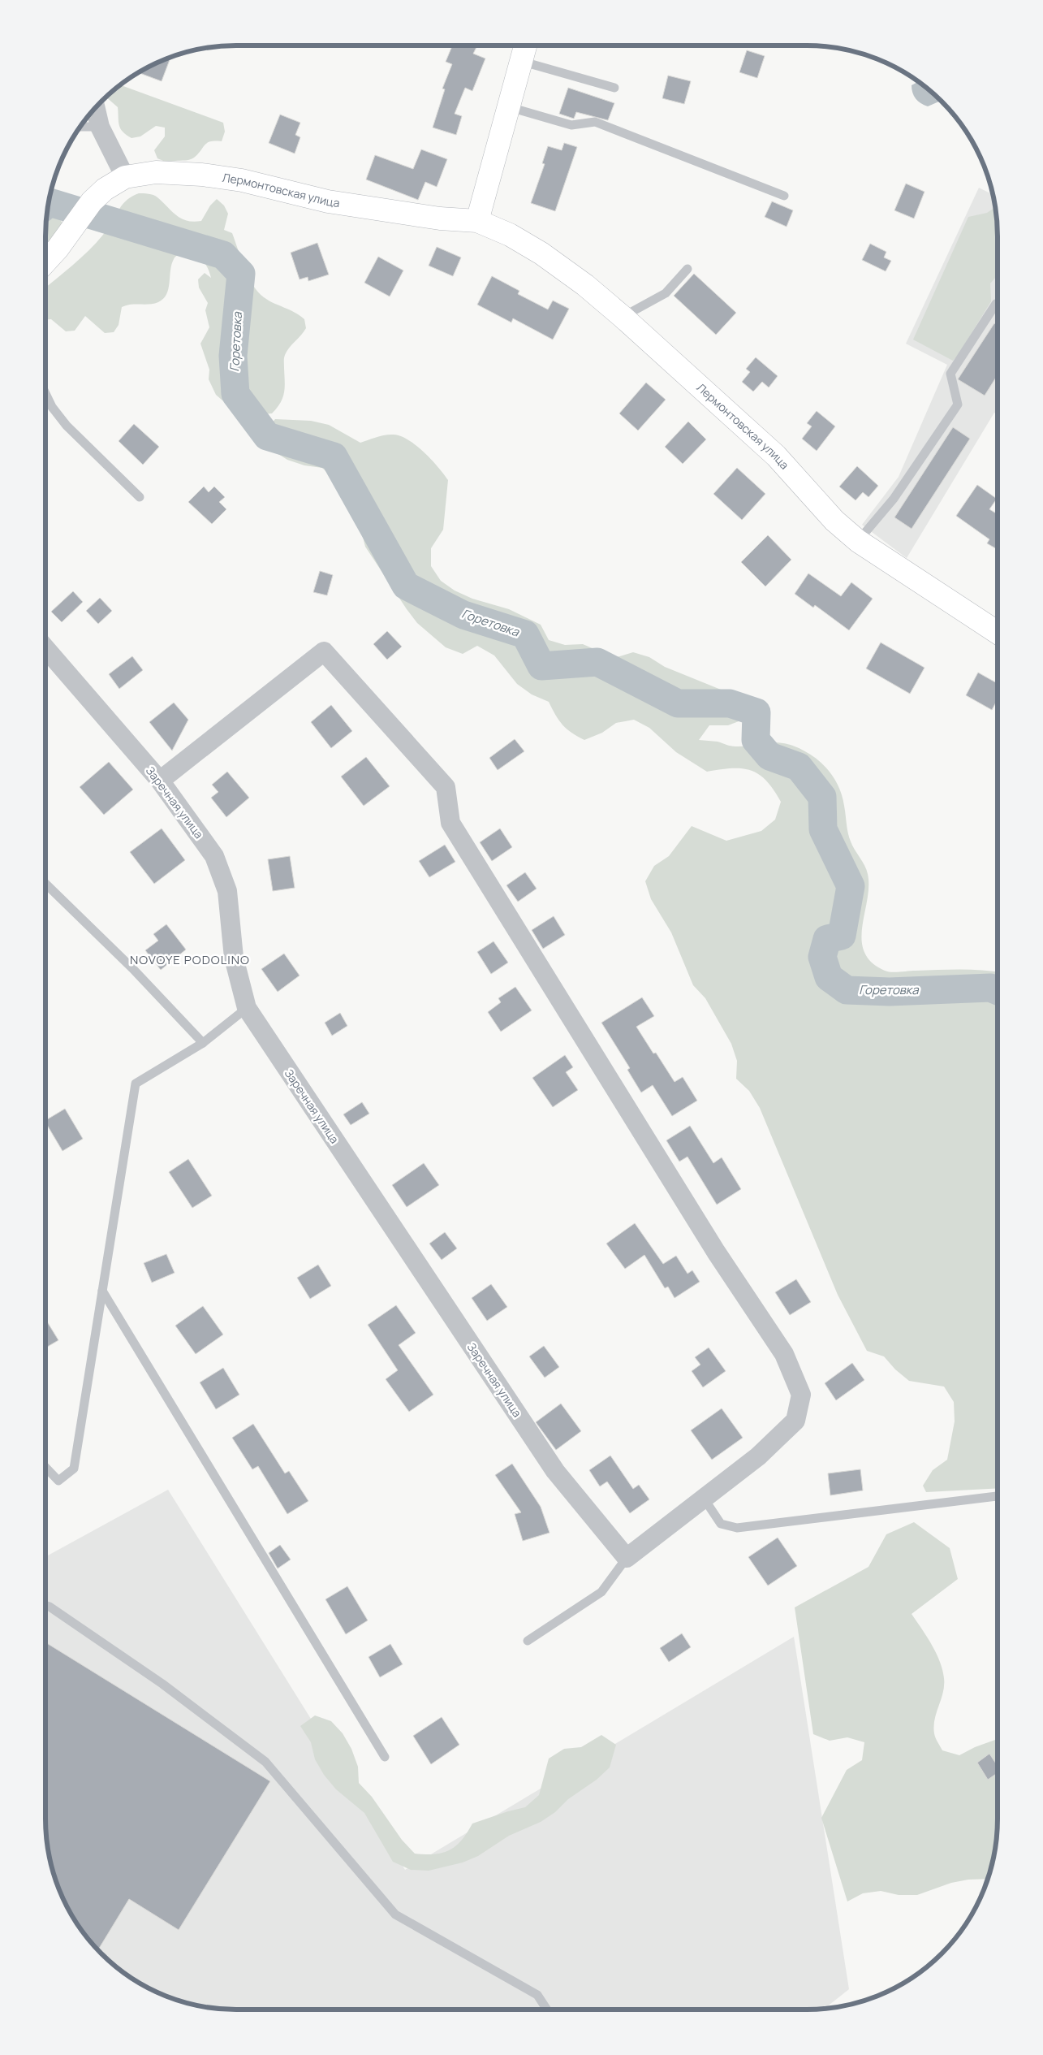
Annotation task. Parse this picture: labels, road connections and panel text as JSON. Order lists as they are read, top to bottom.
{
  "streets": {
    "street": ["Лермонтовская улица", "Заречная улица"]
  },
  "districts": ["NOVOYE PODOLINO"],
  "water": ["Горетовка"]
}
